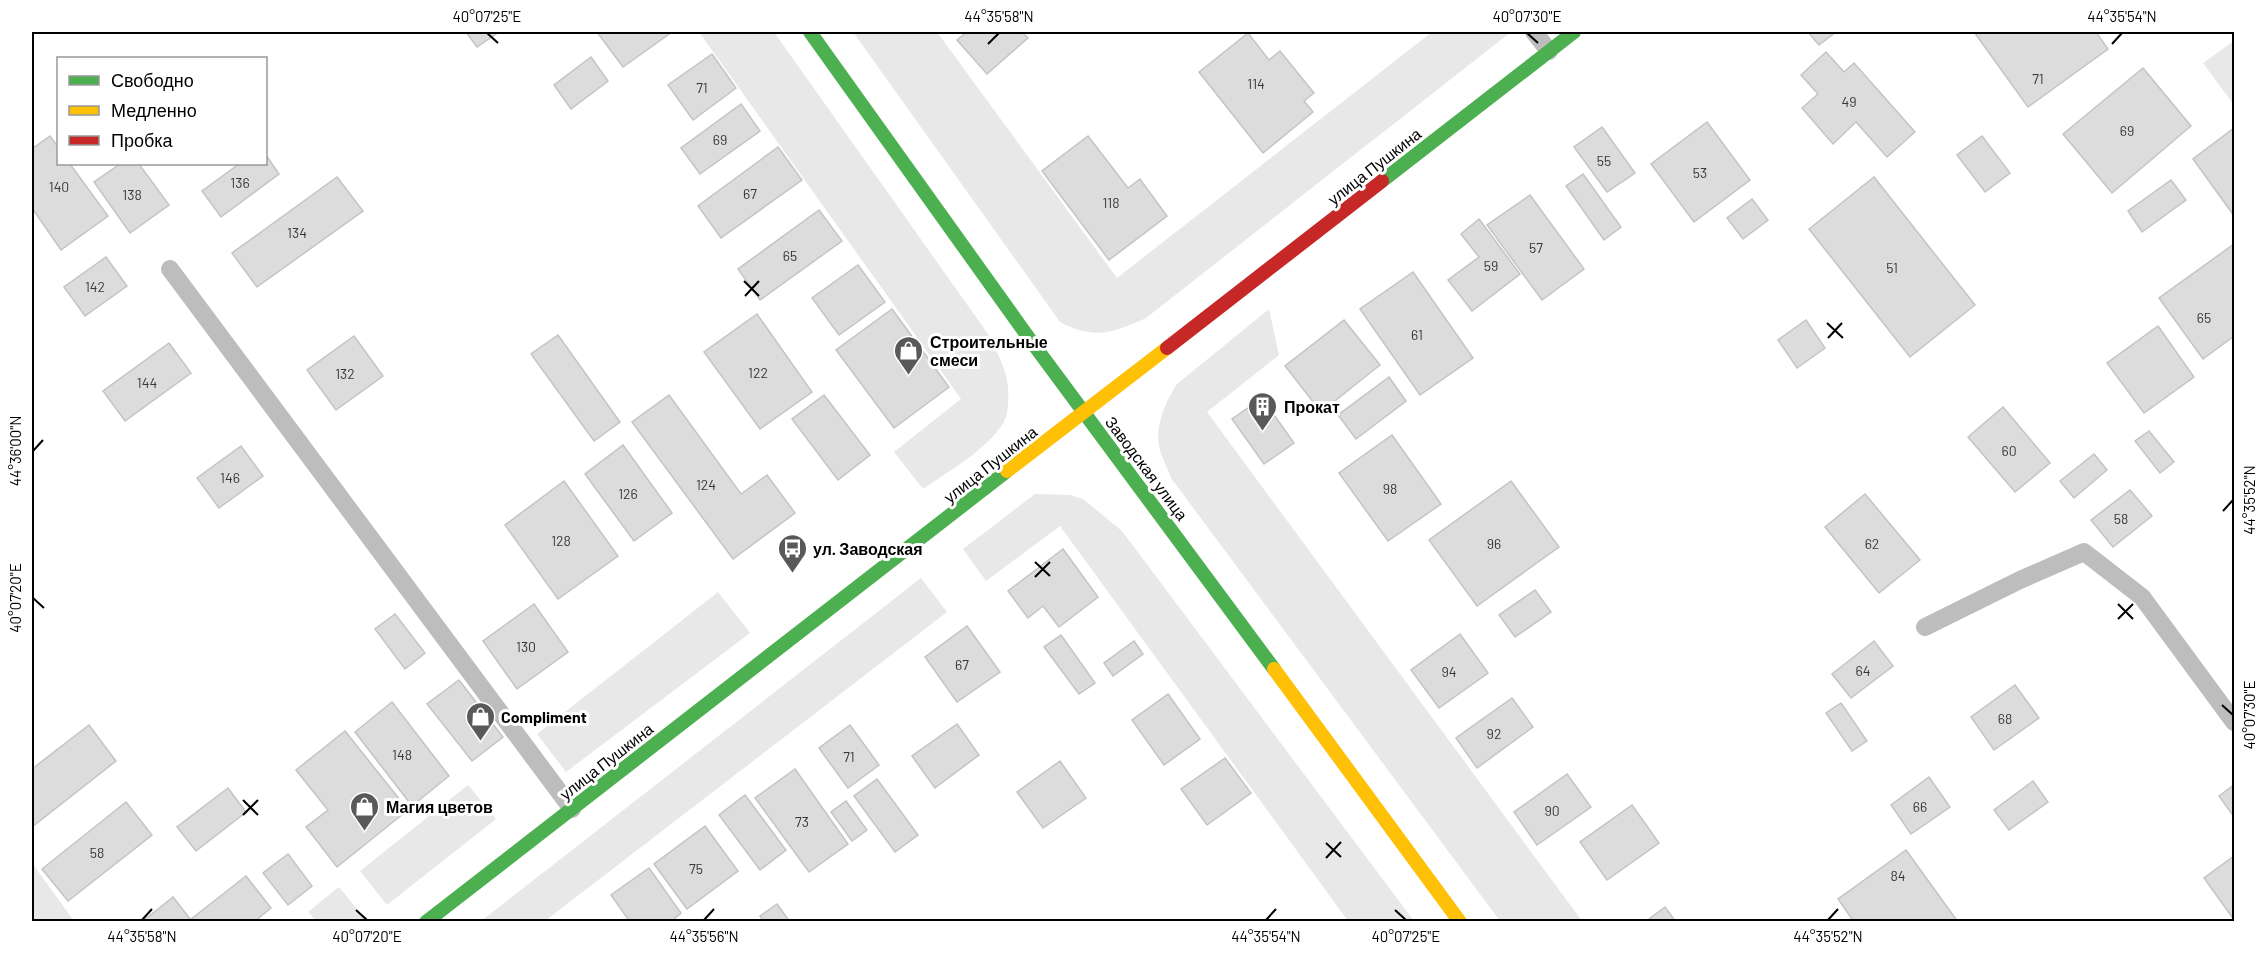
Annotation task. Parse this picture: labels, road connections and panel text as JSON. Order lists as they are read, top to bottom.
{
  "streets": {
    "main road": ["улица Пушкина", "Заводская улица"]
  },
  "crossings": [
    ["улица Пушкина", "Заводская улица"]
  ],
  "places": {
    "shop": ["Строительные смеси", "Compliment", "Магия цветов"],
    "building": ["Прокат"],
    "bus stop": ["ул. Заводская"]
  },
  "house_numbers": [
    "71",
    "114",
    "71",
    "49",
    "69",
    "69",
    "55",
    "53",
    "136",
    "140",
    "67",
    "138",
    "118",
    "134",
    "57",
    "65",
    "59",
    "51",
    "142",
    "65",
    "61",
    "122",
    "132",
    "144",
    "60",
    "146",
    "124",
    "98",
    "126",
    "58",
    "128",
    "96",
    "62",
    "130",
    "67",
    "64",
    "94",
    "68",
    "92",
    "148",
    "71",
    "66",
    "90",
    "73",
    "58",
    "75",
    "84"
  ],
  "legend": ["Свободно", "Медленно", "Пробка"],
  "coordinates": [
    "40°07'25\"E",
    "44°35'58\"N",
    "40°07'30\"E",
    "44°35'54\"N",
    "44°36'00\"N",
    "44°35'52\"N",
    "40°07'20\"E",
    "44°35'56\"N"
  ]
}
